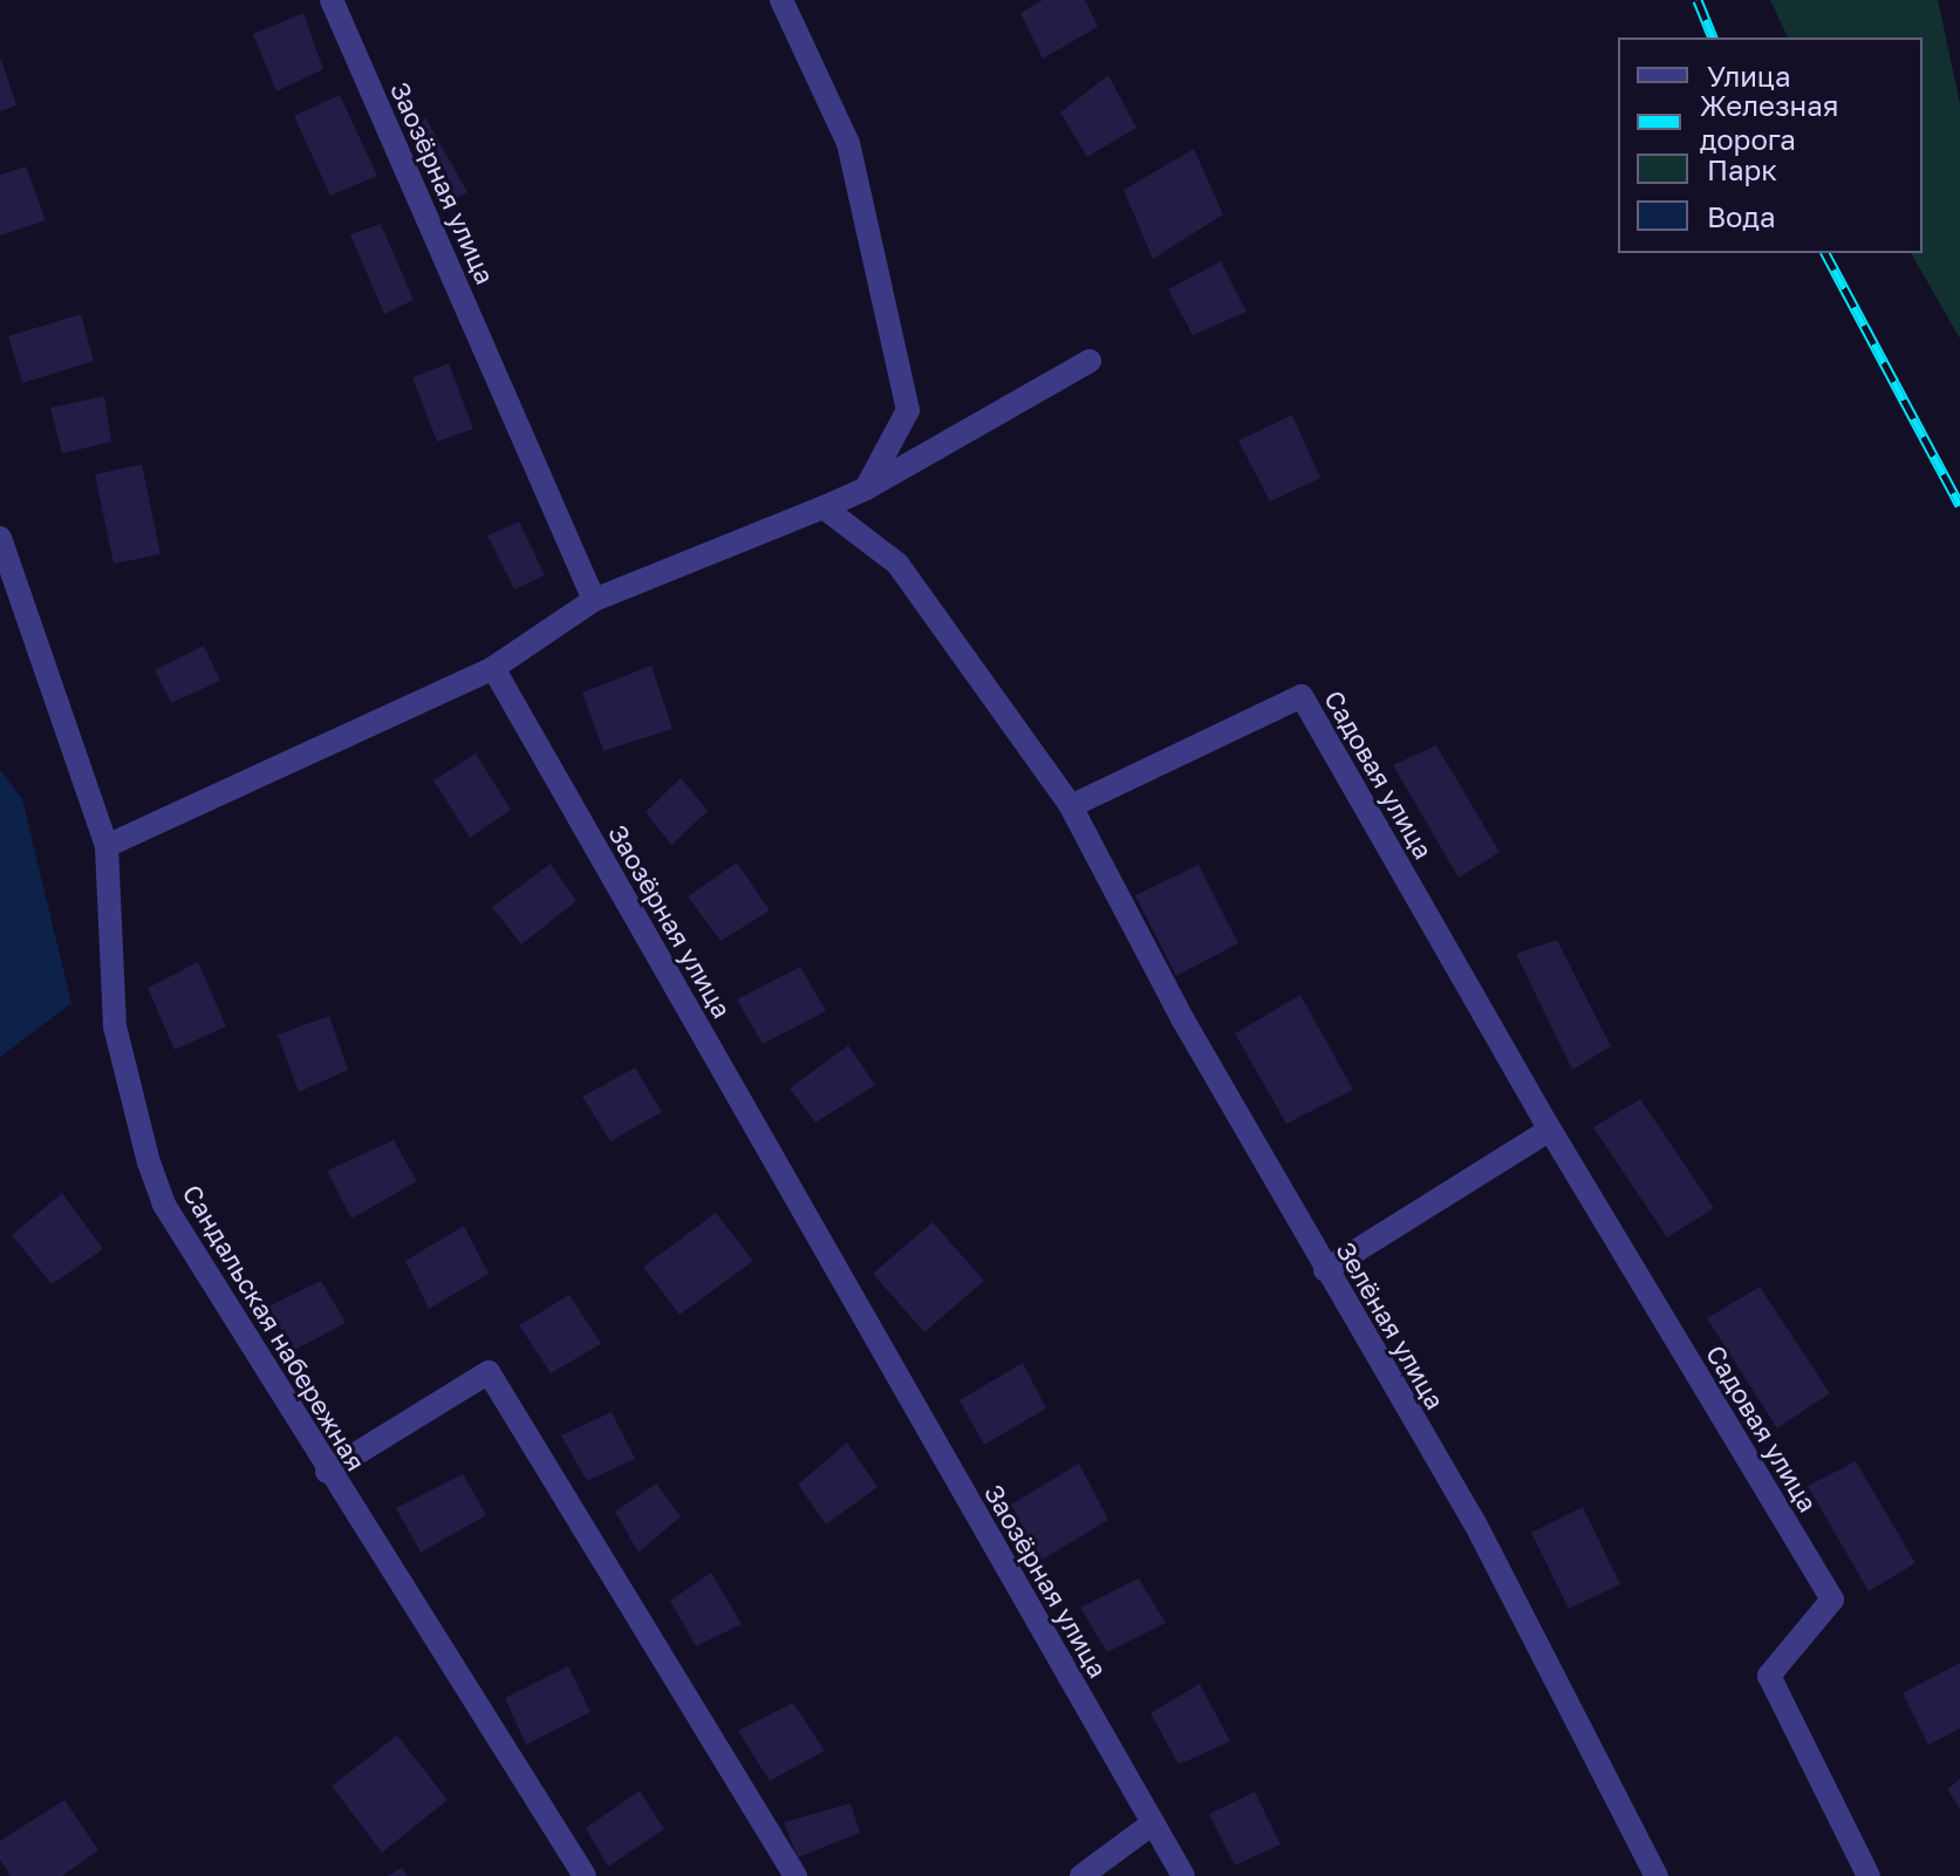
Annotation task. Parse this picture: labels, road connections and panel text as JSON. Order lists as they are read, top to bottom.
{
  "streets": {
    "street": [
      "Заозёрная улица",
      "Садовая улица",
      "Зелёная улица",
      "Сандальская набережная"
    ]
  },
  "crossings": [
    ["Садовая улица", "Зелёная улица"]
  ],
  "legend": [
    "Улица",
    "Железная дорога",
    "Парк",
    "Вода"
  ]
}
